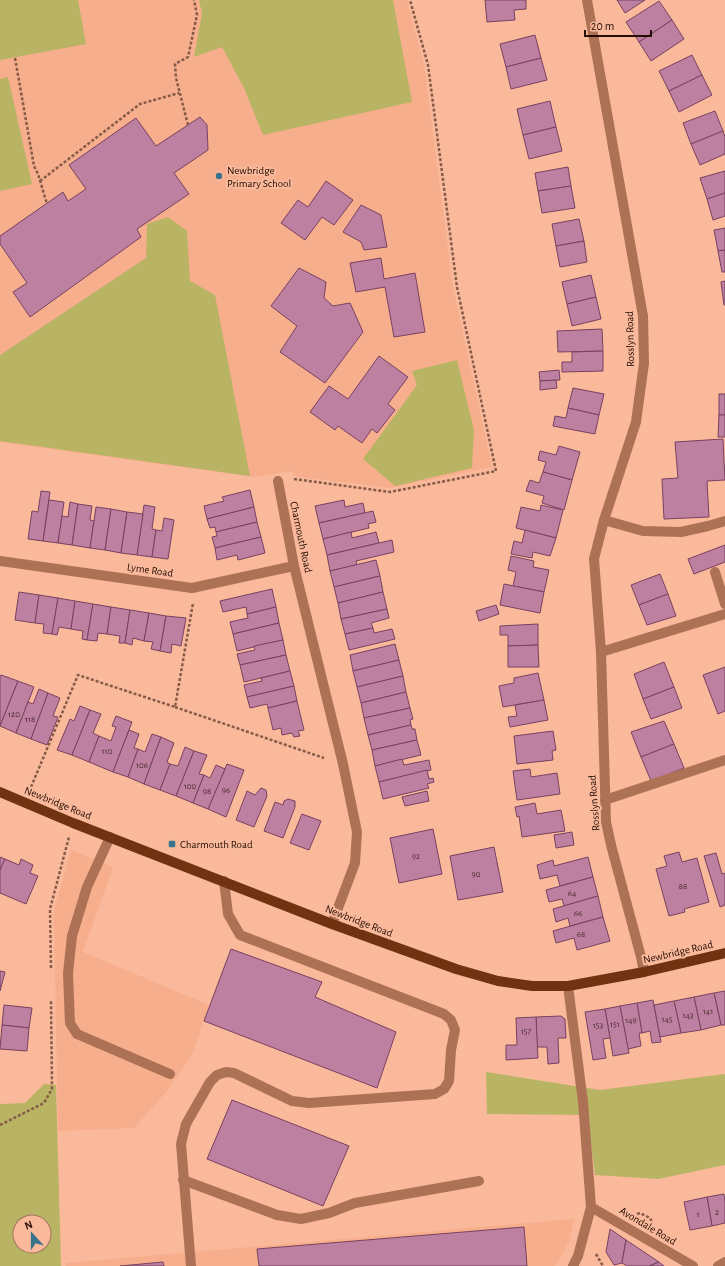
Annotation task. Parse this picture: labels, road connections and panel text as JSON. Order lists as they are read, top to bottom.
{
  "streets": {
    "main road": ["Newbridge Road"],
    "street": [
      "Rosslyn Road",
      "Charmouth Road",
      "Lyme Road",
      "Avondale Road"
    ]
  },
  "crossings": [
    ["Rosslyn Road", "Newbridge Road"],
    ["Charmouth Road", "Lyme Road"],
    ["Charmouth Road", "Newbridge Road"]
  ],
  "places": {
    "other": ["Newbridge Primary School"],
    "transit": ["Charmouth Road"]
  },
  "house_numbers": [
    "120",
    "118",
    "110",
    "106",
    "100",
    "96",
    "98",
    "92",
    "90",
    "88",
    "64",
    "66",
    "68",
    "141",
    "143",
    "145",
    "149",
    "151",
    "153",
    "157",
    "2",
    "1"
  ],
  "scale_bar": "20 m",
  "north": "top"
}
